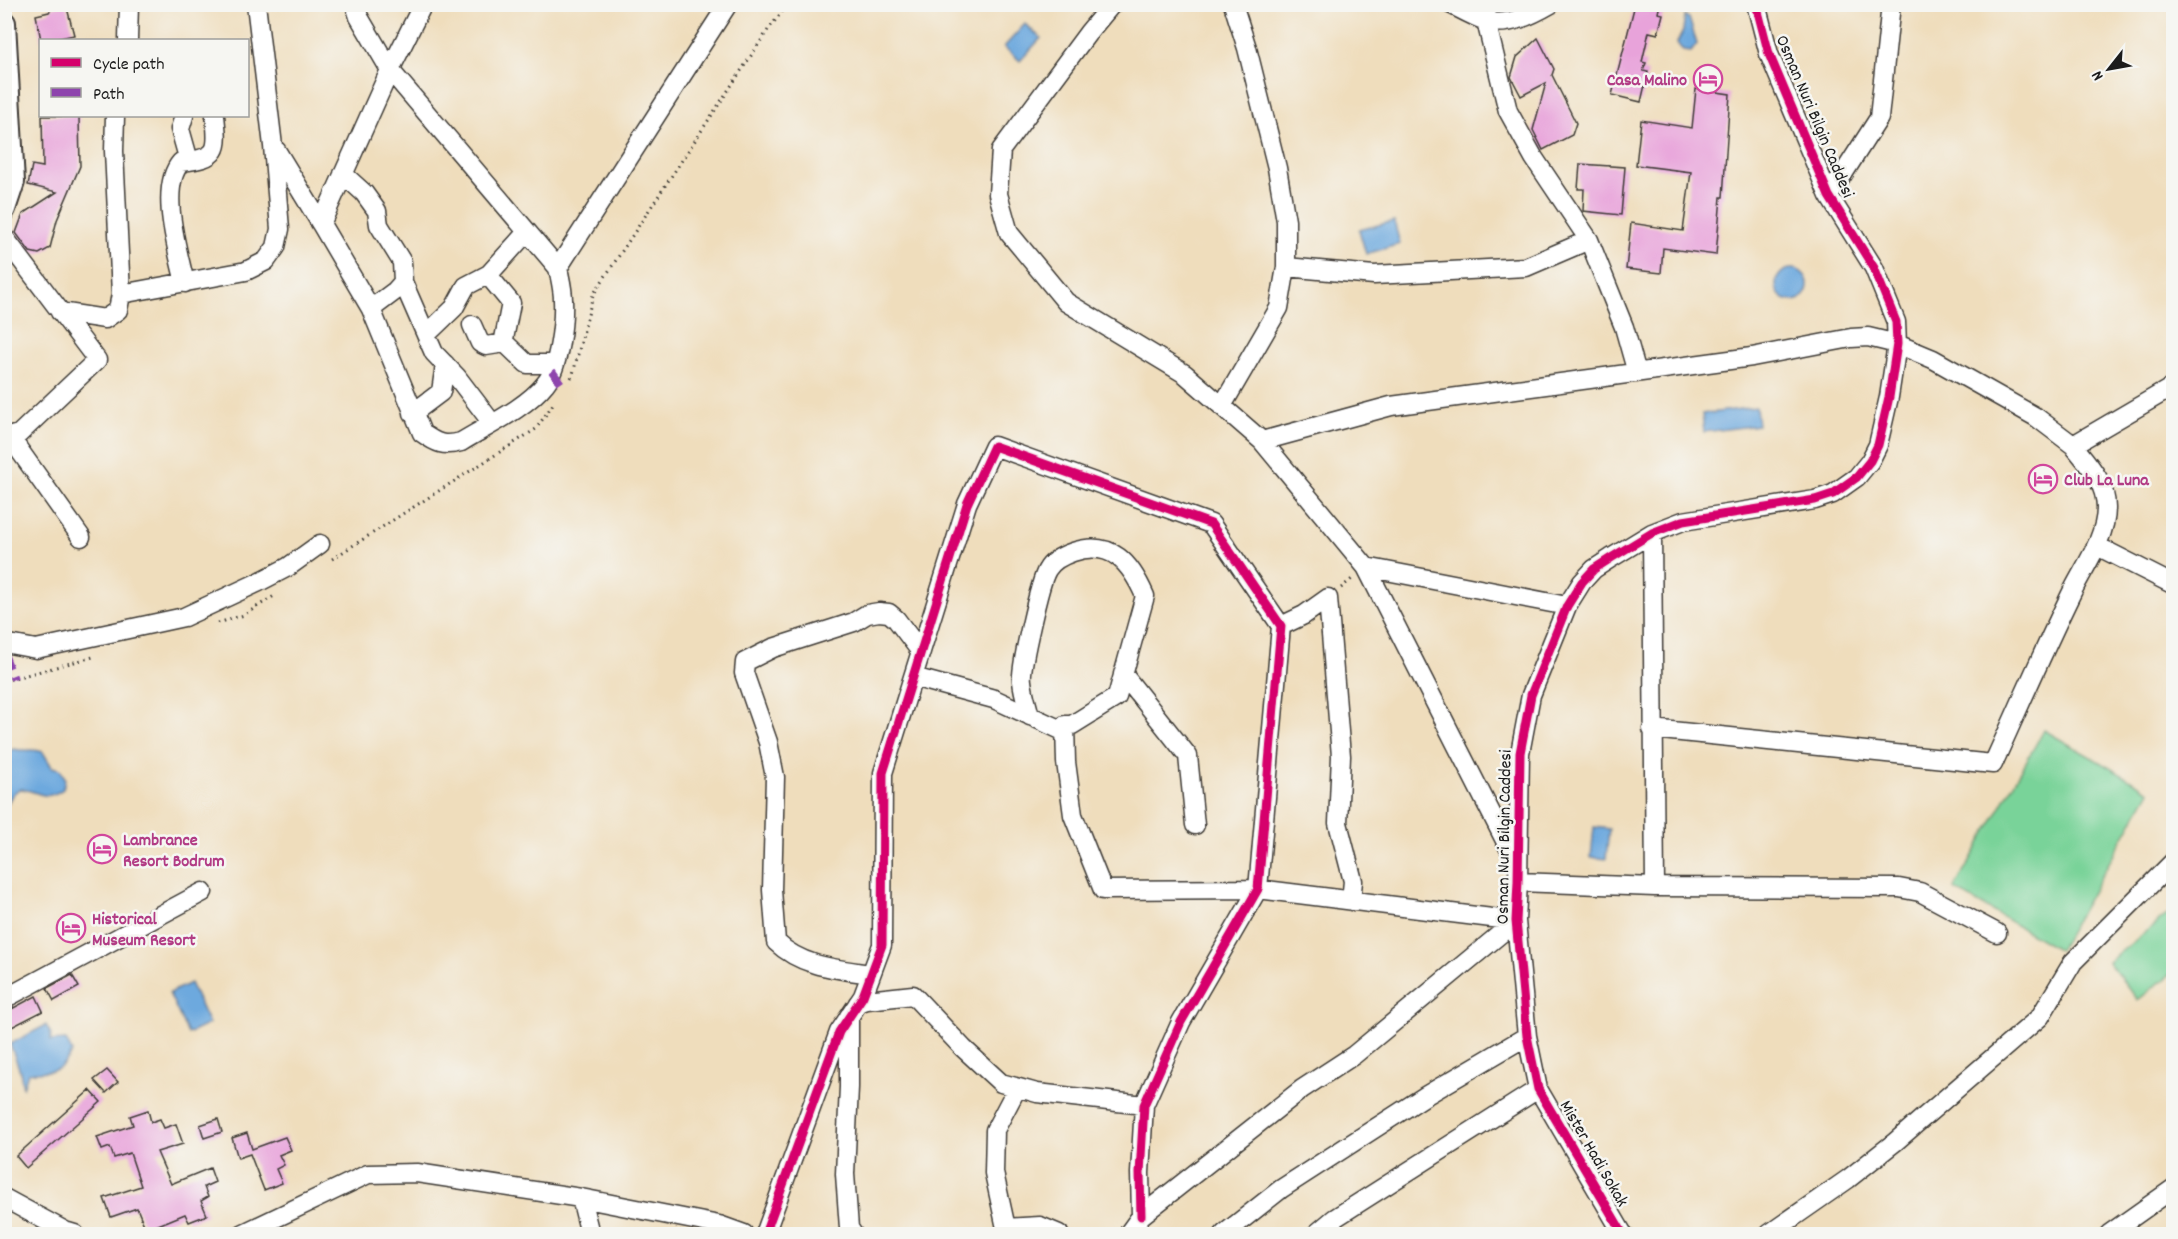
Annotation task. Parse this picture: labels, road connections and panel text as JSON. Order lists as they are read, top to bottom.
{
  "streets": {
    "street": ["Osman Nuri Bilgin Caddesi", "Mister Hadi Sokak"]
  },
  "crossings": [
    ["Osman Nuri Bilgin Caddesi", "Mister Hadi Sokak"]
  ],
  "places": {
    "hotel": [
      "Casa Malino",
      "Club La Luna",
      "Lambrance Resort Bodrum",
      "Historical Museum Resort"
    ]
  },
  "legend": ["Cycle path", "Path"],
  "north": "bottom left"
}
